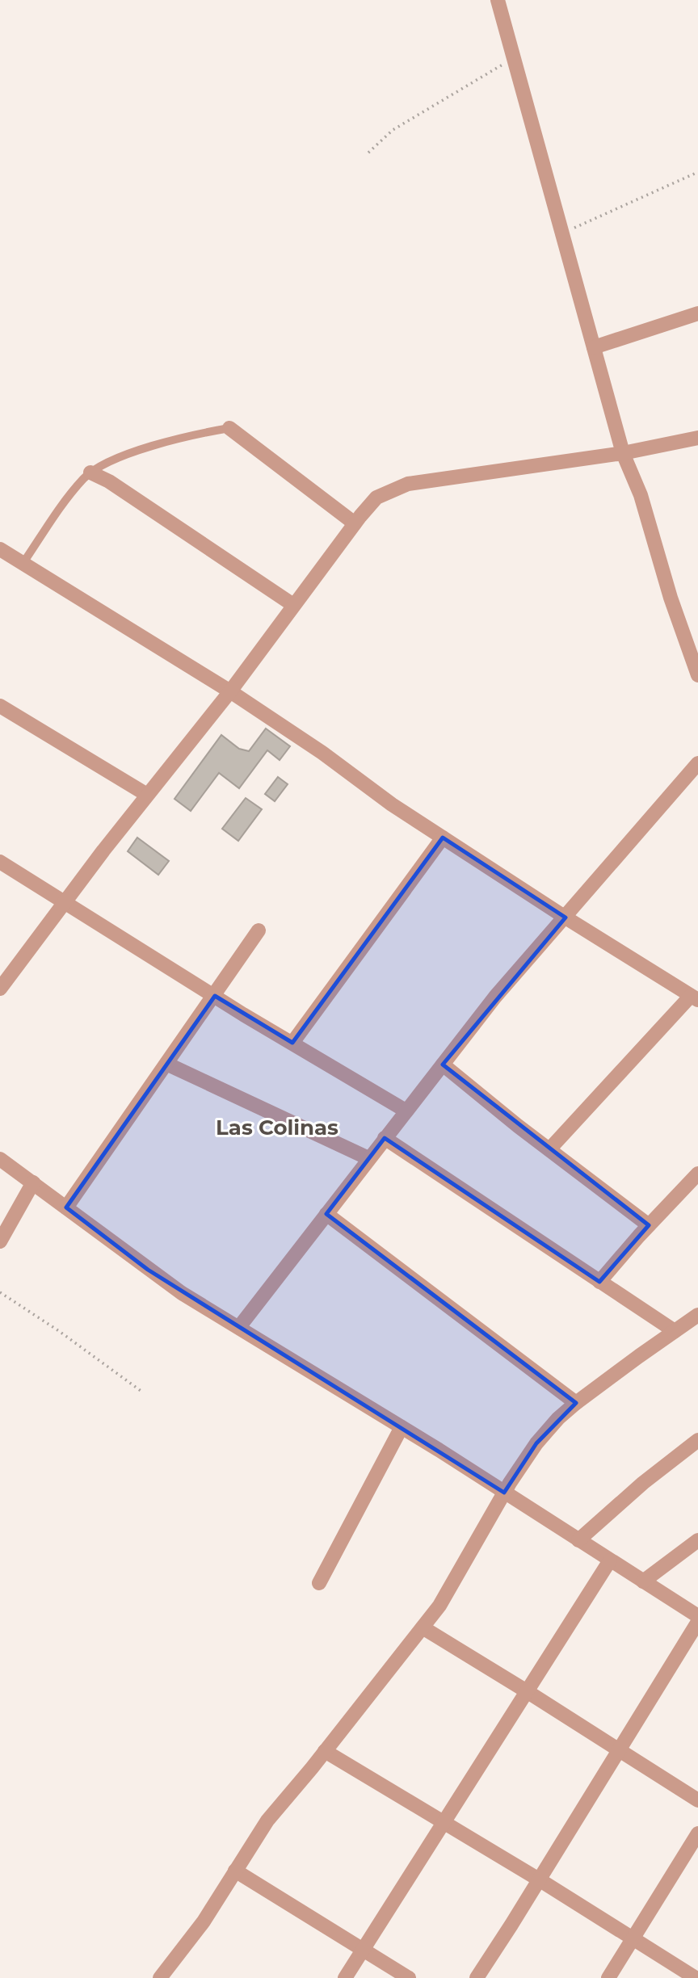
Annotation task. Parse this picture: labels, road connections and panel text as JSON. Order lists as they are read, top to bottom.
{
  "districts": ["Las Colinas"]
}
